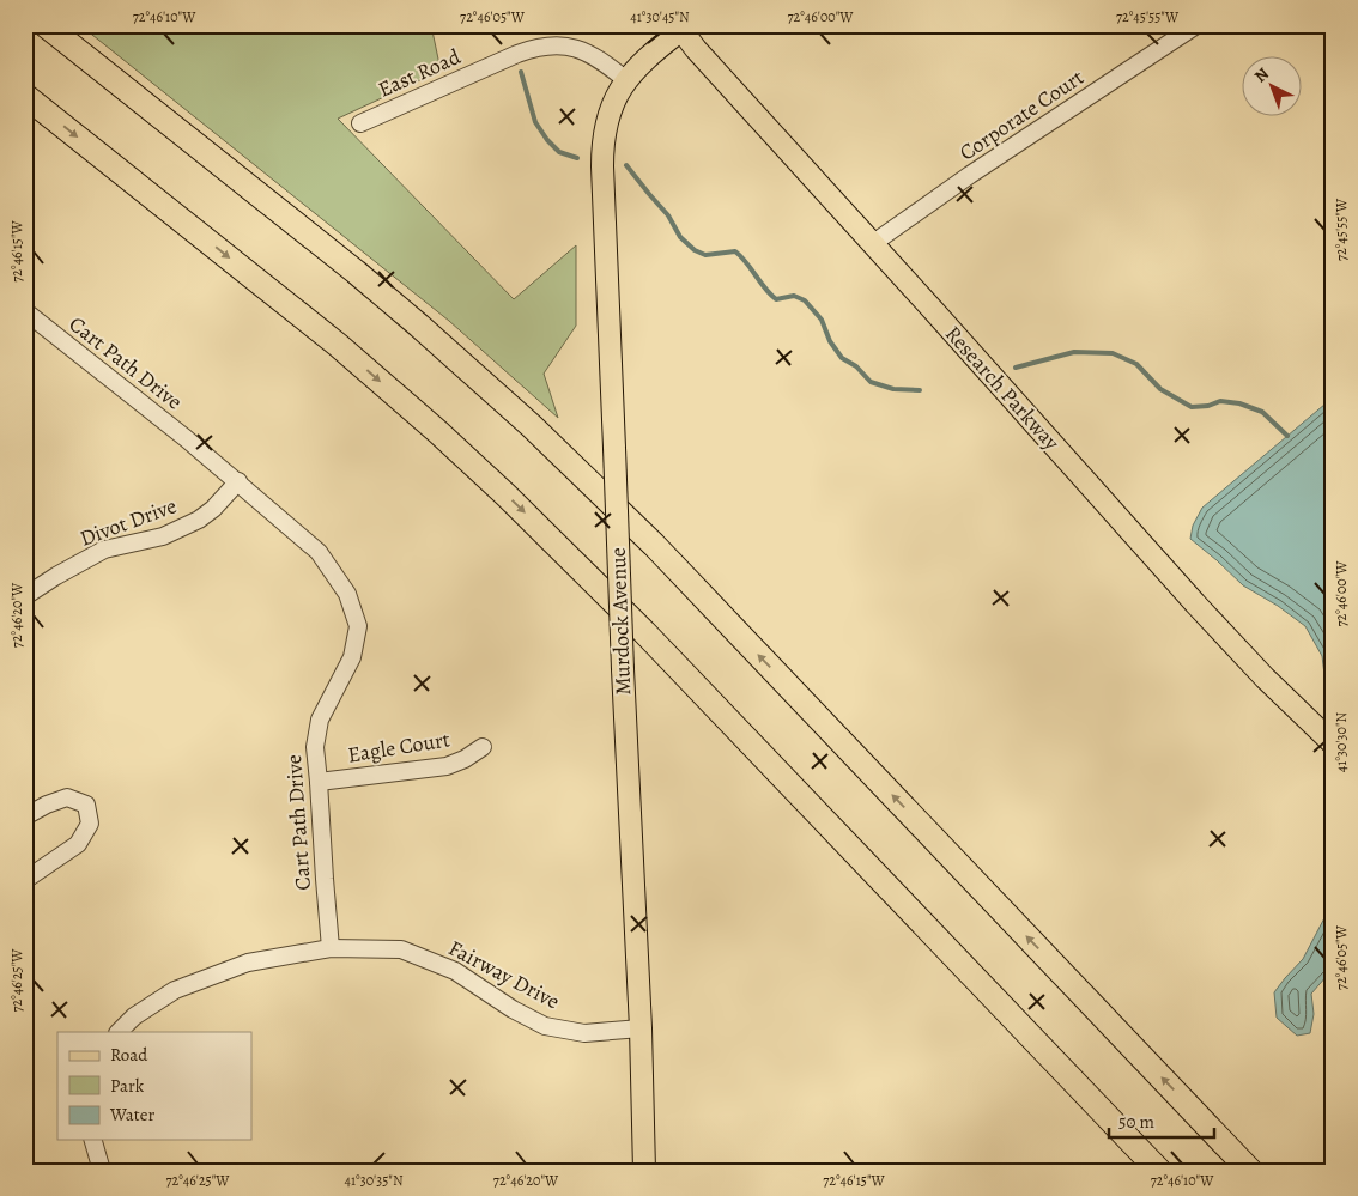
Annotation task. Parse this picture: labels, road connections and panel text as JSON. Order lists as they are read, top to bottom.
{
  "streets": {
    "main road": ["Research Parkway", "Murdock Avenue"],
    "street": [
      "East Road",
      "Corporate Court",
      "Cart Path Drive",
      "Divot Drive",
      "Eagle Court",
      "Fairway Drive"
    ]
  },
  "crossings": [
    ["East Road", "Murdock Avenue"],
    ["Corporate Court", "Research Parkway"],
    ["Cart Path Drive", "Divot Drive"],
    ["Cart Path Drive", "Eagle Court"],
    ["Cart Path Drive", "Fairway Drive"],
    ["Research Parkway", "Murdock Avenue"],
    ["Murdock Avenue", "Fairway Drive"]
  ],
  "legend": ["Road", "Park", "Water"],
  "scale_bar": "50 m",
  "north": "top left",
  "coordinates": [
    "72°46'10\"W",
    "72°46'05\"W",
    "41°30'45\"N",
    "72°46'00\"W",
    "72°45'55\"W",
    "72°46'15\"W",
    "72°46'20\"W",
    "41°30'30\"N",
    "72°46'25\"W",
    "41°30'35\"N"
  ]
}
